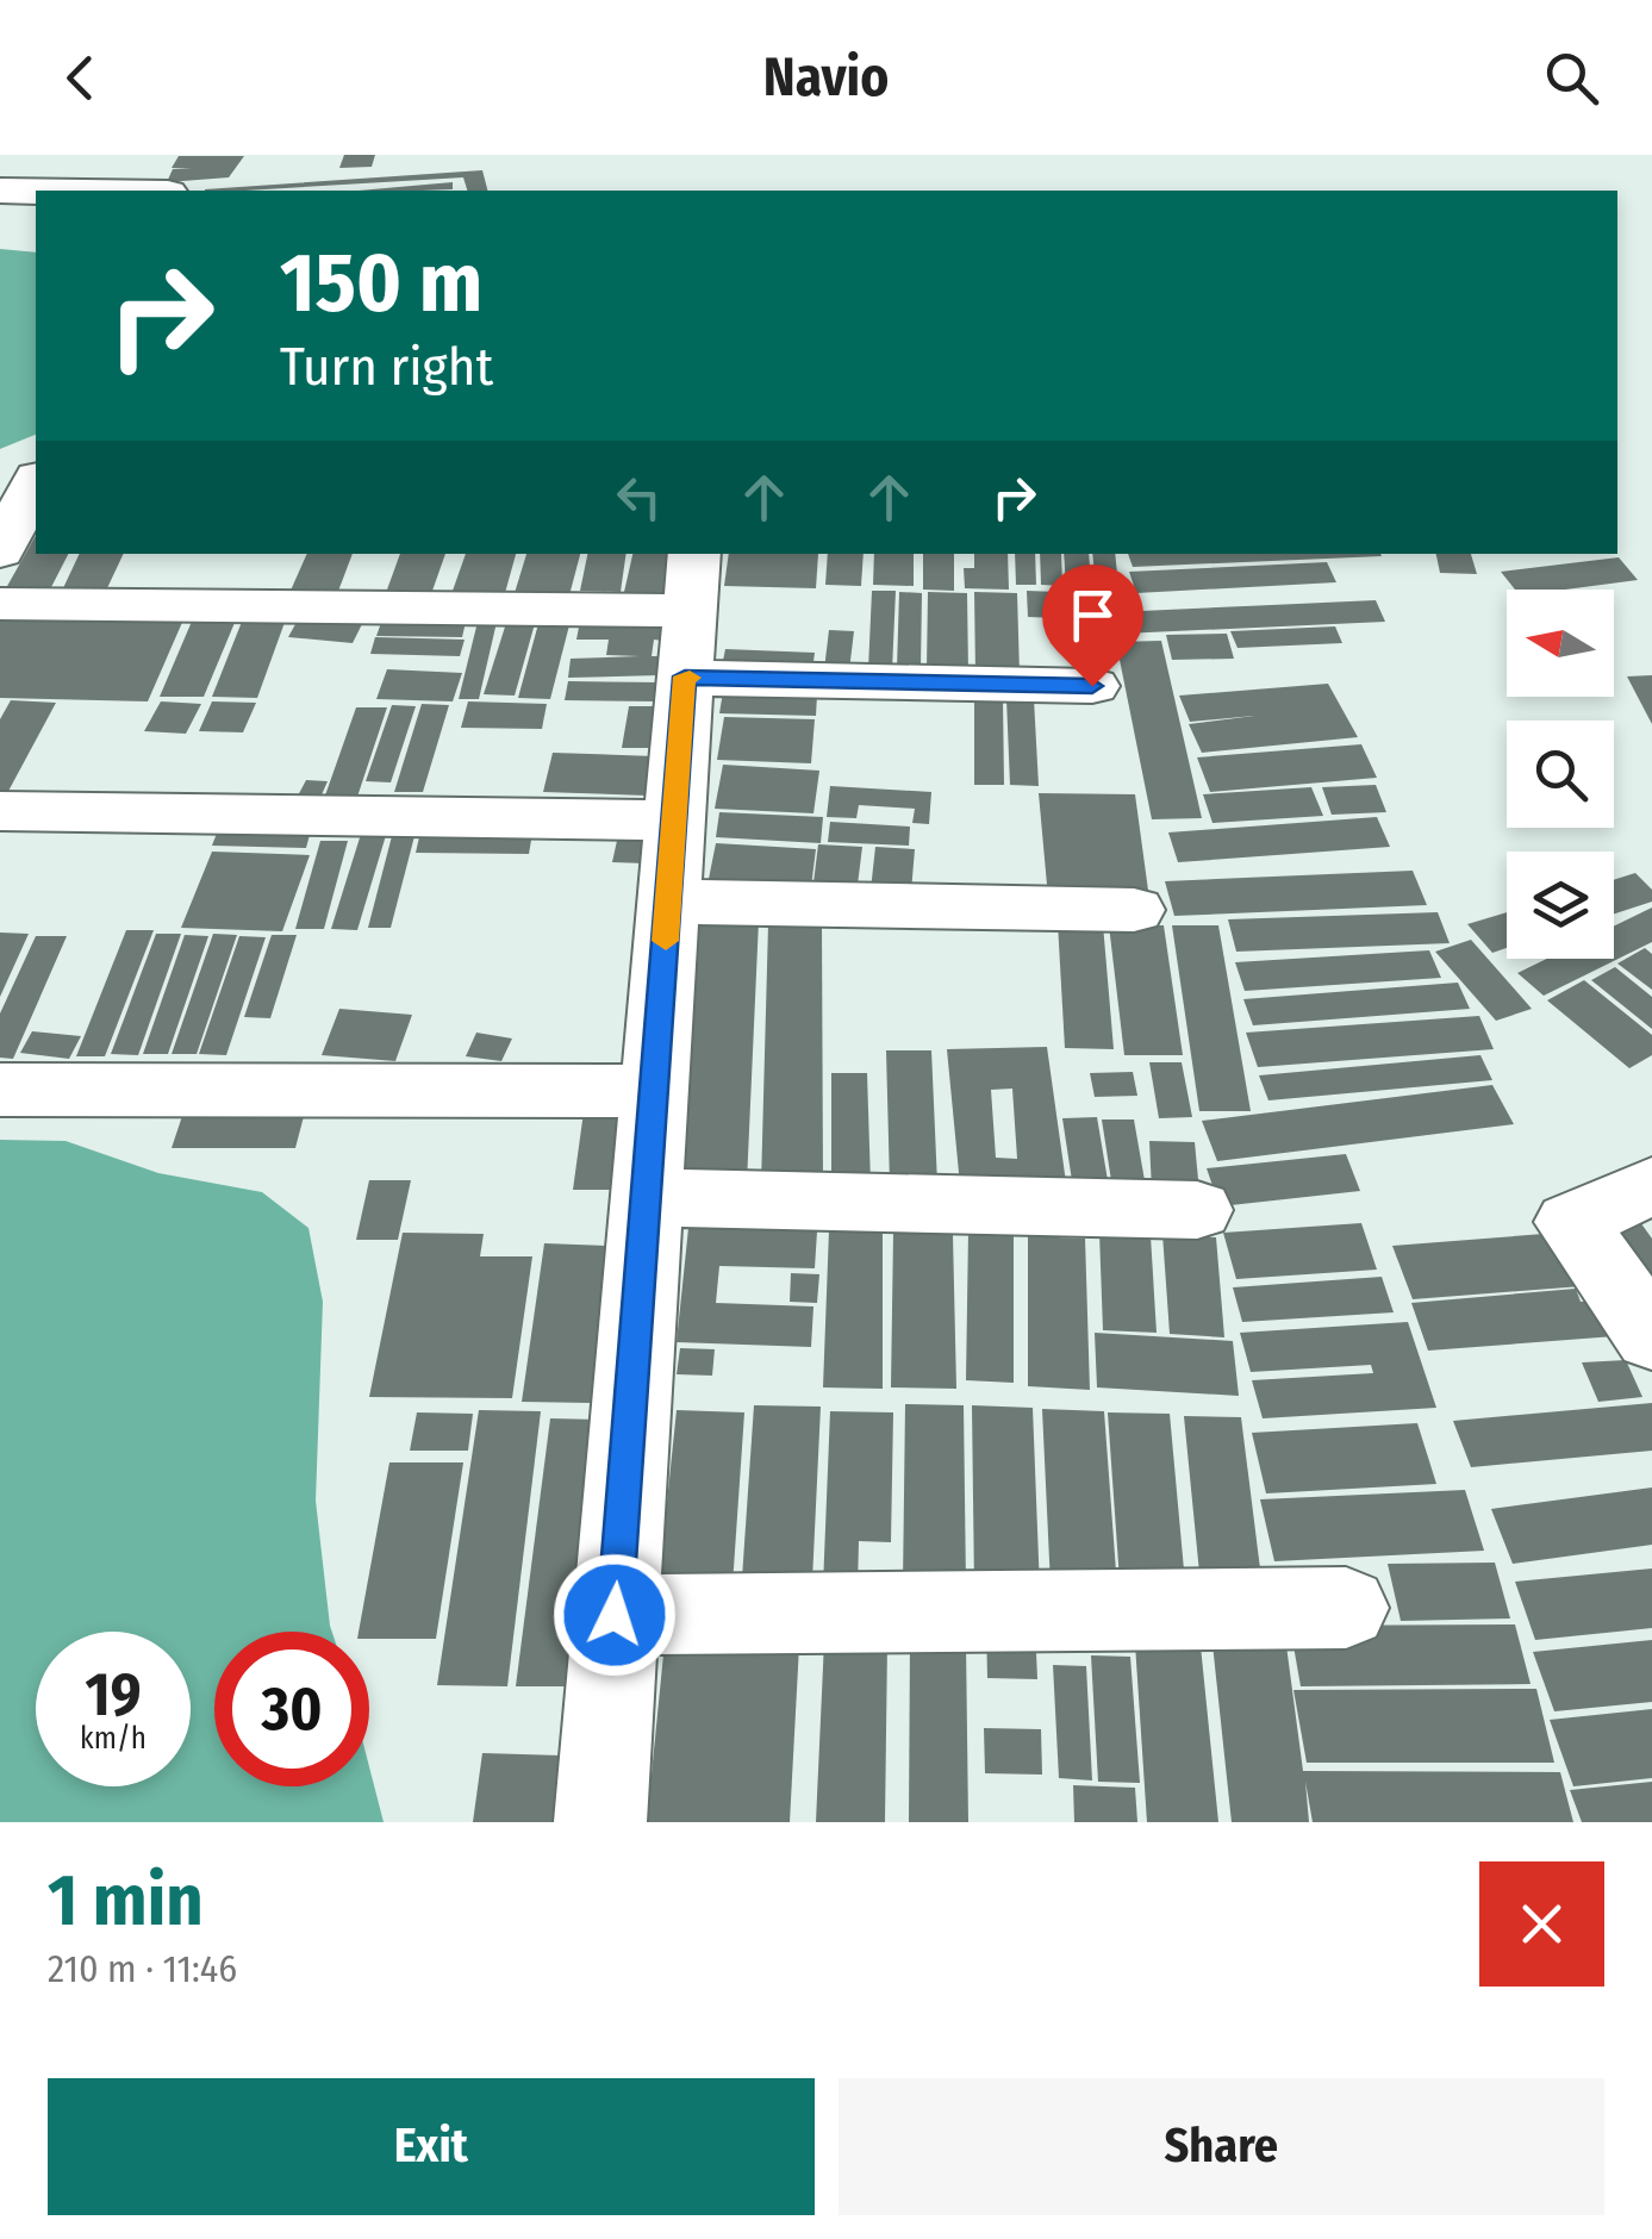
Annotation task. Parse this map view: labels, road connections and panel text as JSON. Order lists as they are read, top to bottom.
{
  "north": "left",
  "page": {
    "header": "Navio",
    "turn": ["150 m", "Turn right"],
    "speed": "19 km/h",
    "limit": "30",
    "heading": ["1 min", "210 m · 11:46"],
    "buttons": ["Exit", "Share"]
  }
}
